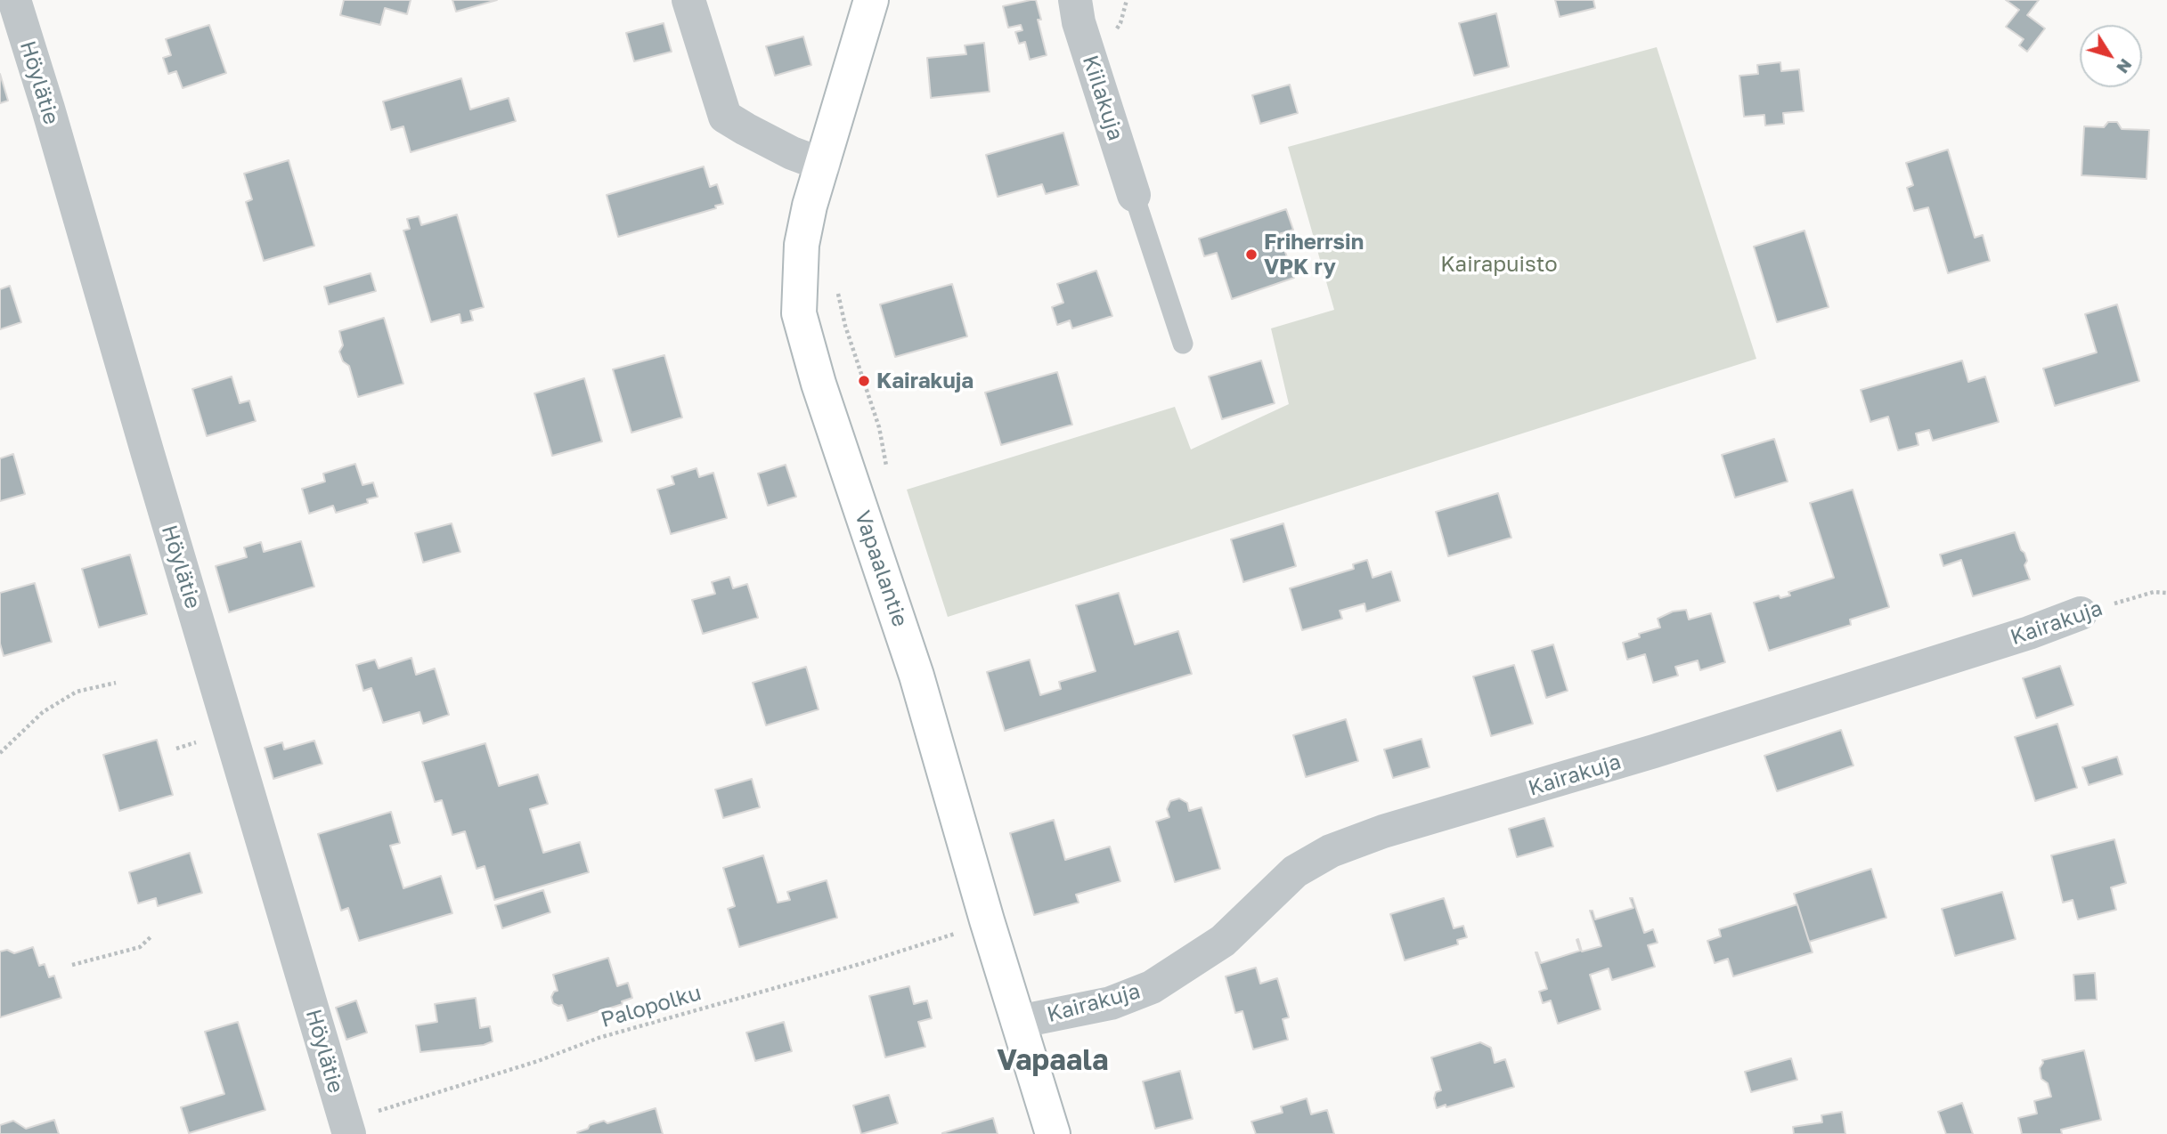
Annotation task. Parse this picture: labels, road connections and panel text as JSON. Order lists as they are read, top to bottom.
{
  "streets": {
    "street": [
      "Höylätie",
      "Kiilakuja",
      "Vapaalantie",
      "Kairakuja"
    ],
    "path": ["Palopolku"]
  },
  "crossings": [
    ["Höylätie", "Palopolku"],
    ["Vapaalantie", "Kairakuja"]
  ],
  "districts": ["Vapaala"],
  "parks": ["Kairapuisto"],
  "places": ["Friherrsin VPK ry", "Kairakuja"],
  "north": "bottom right"
}
